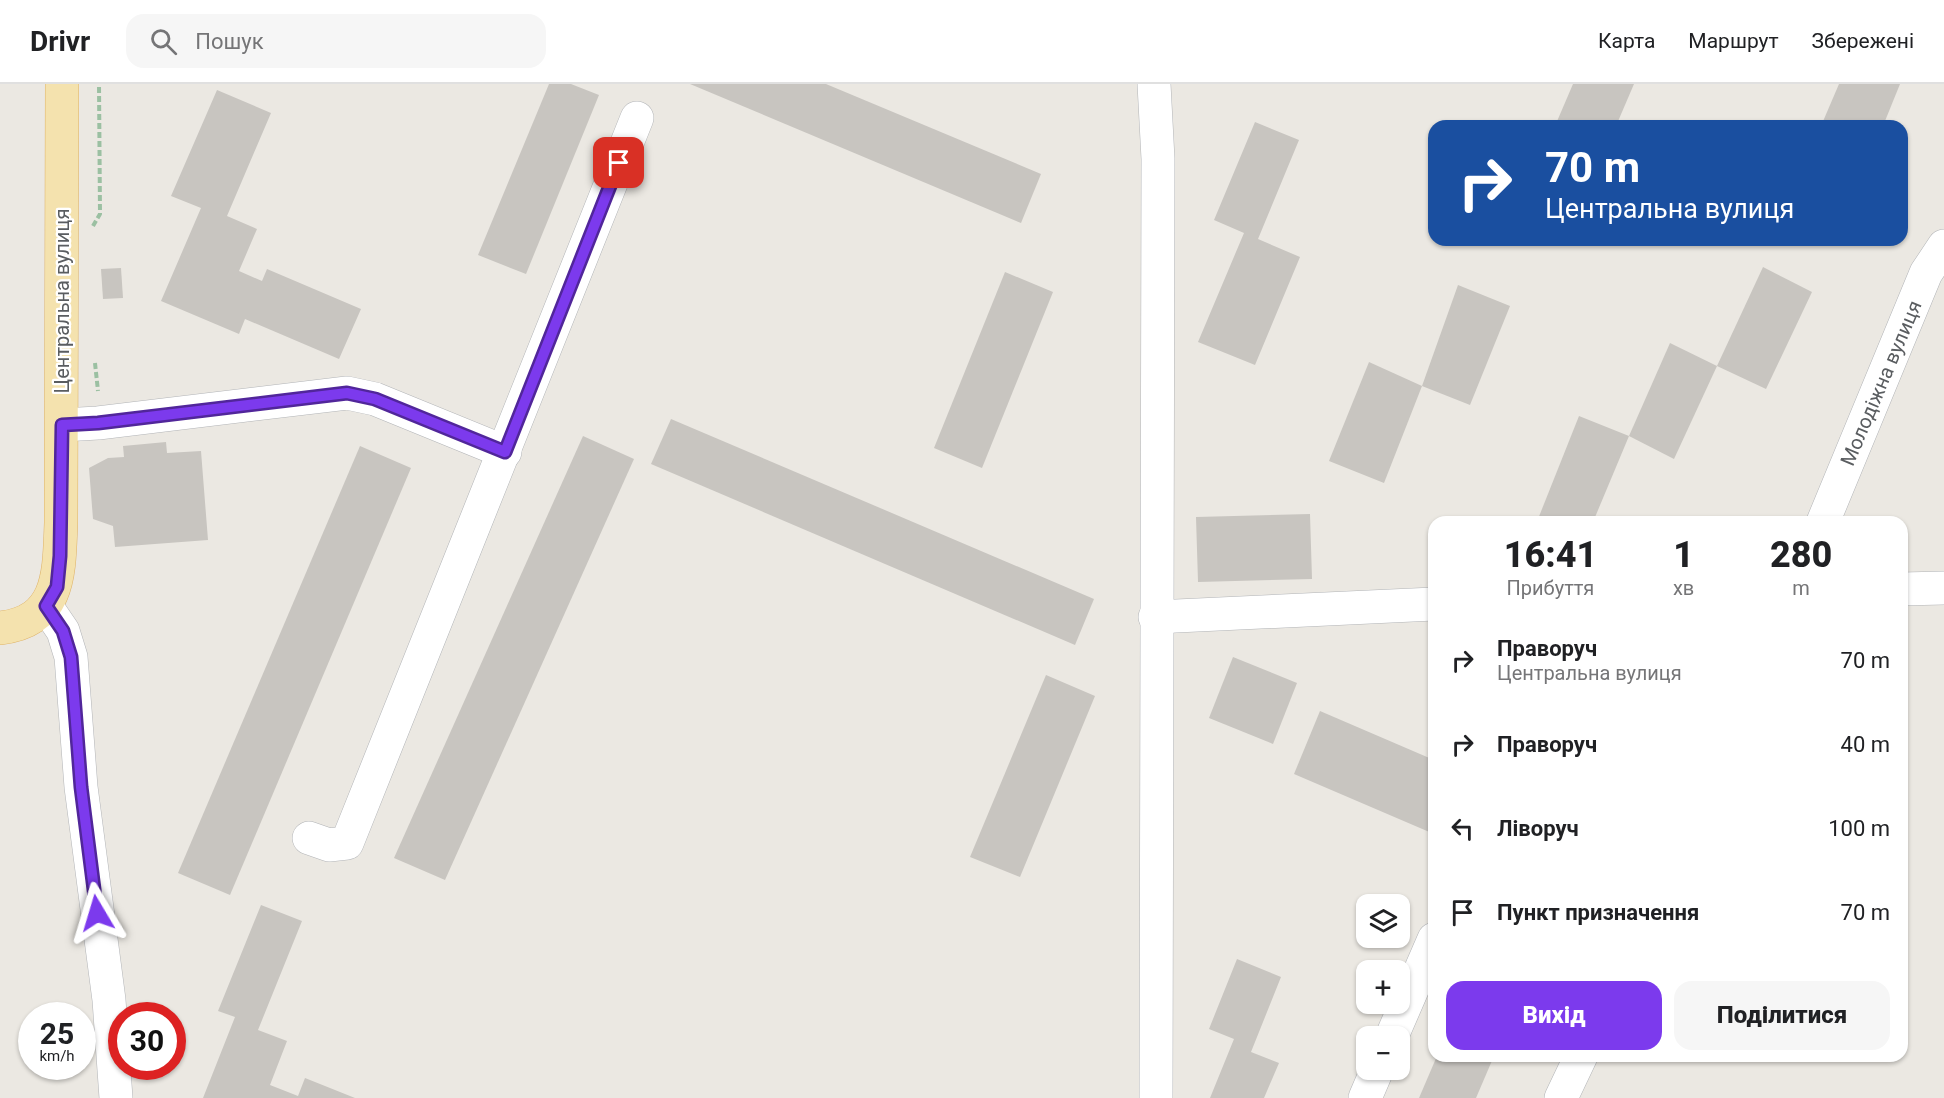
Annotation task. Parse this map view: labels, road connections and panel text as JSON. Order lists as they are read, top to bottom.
{
  "streets": {
    "main road": ["Центральна вулиця"],
    "street": ["Молодіжна вулиця"]
  },
  "page": {
    "header": "Drivr",
    "search": "Пошук",
    "nav": ["Карта", "Маршрут", "Збережені"],
    "turn": ["70 m", "Центральна вулиця"],
    "eta": [
      "16:41",
      "Прибуття",
      "1",
      "хв",
      "280",
      "m"
    ],
    "list": [
      {
        "name": "Праворуч",
        "note": "Центральна вулиця",
        "value": "70 m"
      },
      {
        "name": "Праворуч",
        "value": "40 m"
      },
      {
        "name": "Ліворуч",
        "value": "100 m"
      },
      {
        "name": "Пункт призначення",
        "value": "70 m"
      }
    ],
    "map_buttons": ["+", "−"],
    "buttons": ["Вихід", "Поділитися"],
    "speed": "25 km/h",
    "limit": "30"
  }
}
